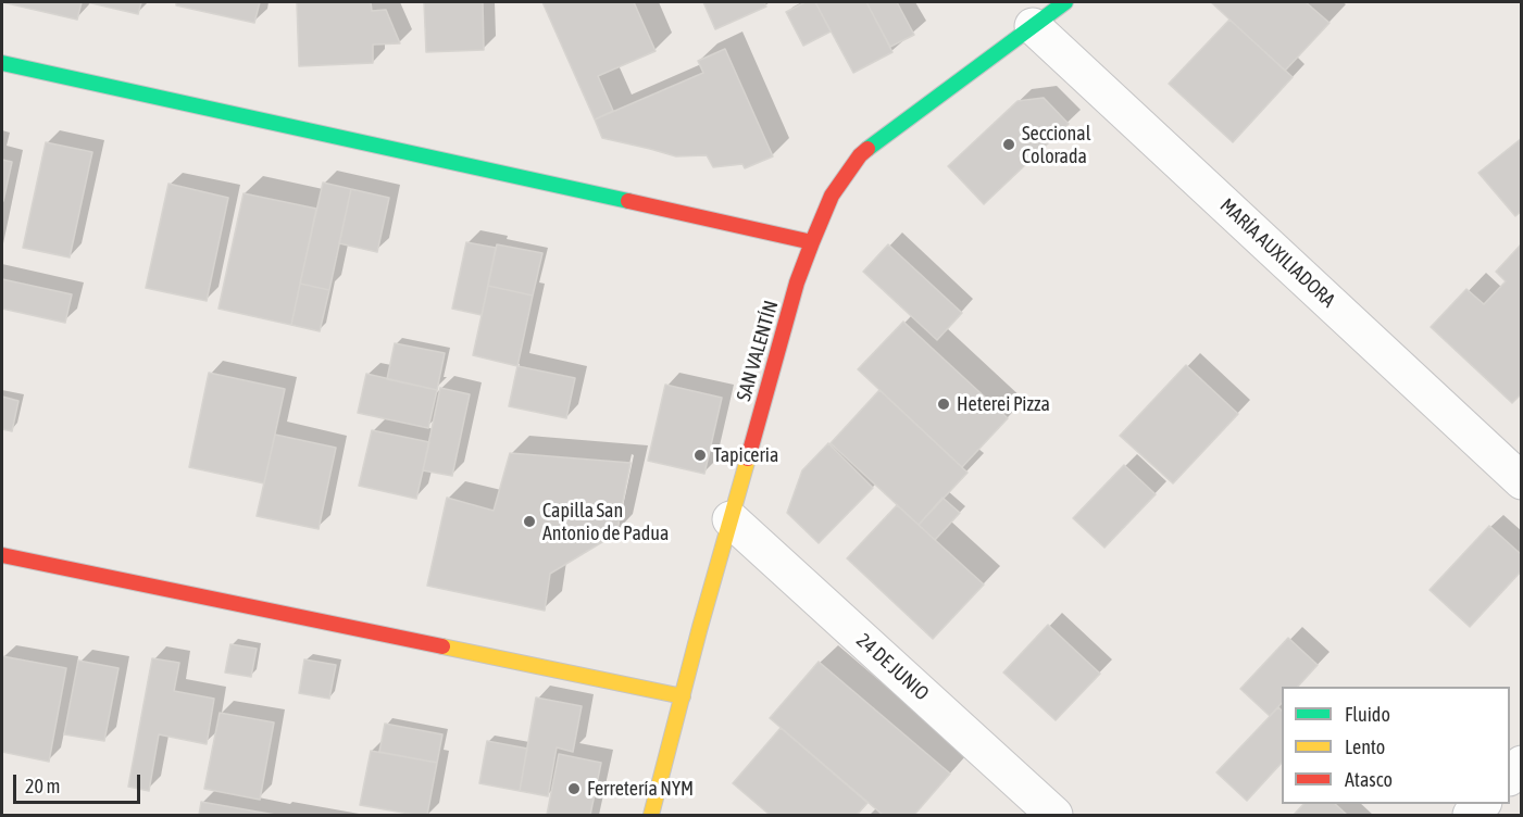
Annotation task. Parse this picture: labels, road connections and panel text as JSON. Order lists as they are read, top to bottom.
{
  "streets": {
    "street": ["MARÍA AUXILIADORA", "SAN VALENTÍN", "24 DE JUNIO"]
  },
  "crossings": [
    ["MARÍA AUXILIADORA", "SAN VALENTÍN"],
    ["SAN VALENTÍN", "24 DE JUNIO"]
  ],
  "places": [
    "Seccional Colorada",
    "Heterei Pizza",
    "Tapiceria",
    "Capilla San Antonio de Padua",
    "Ferretería NYM"
  ],
  "legend": ["Fluido", "Lento", "Atasco"],
  "scale_bar": "20 m"
}
